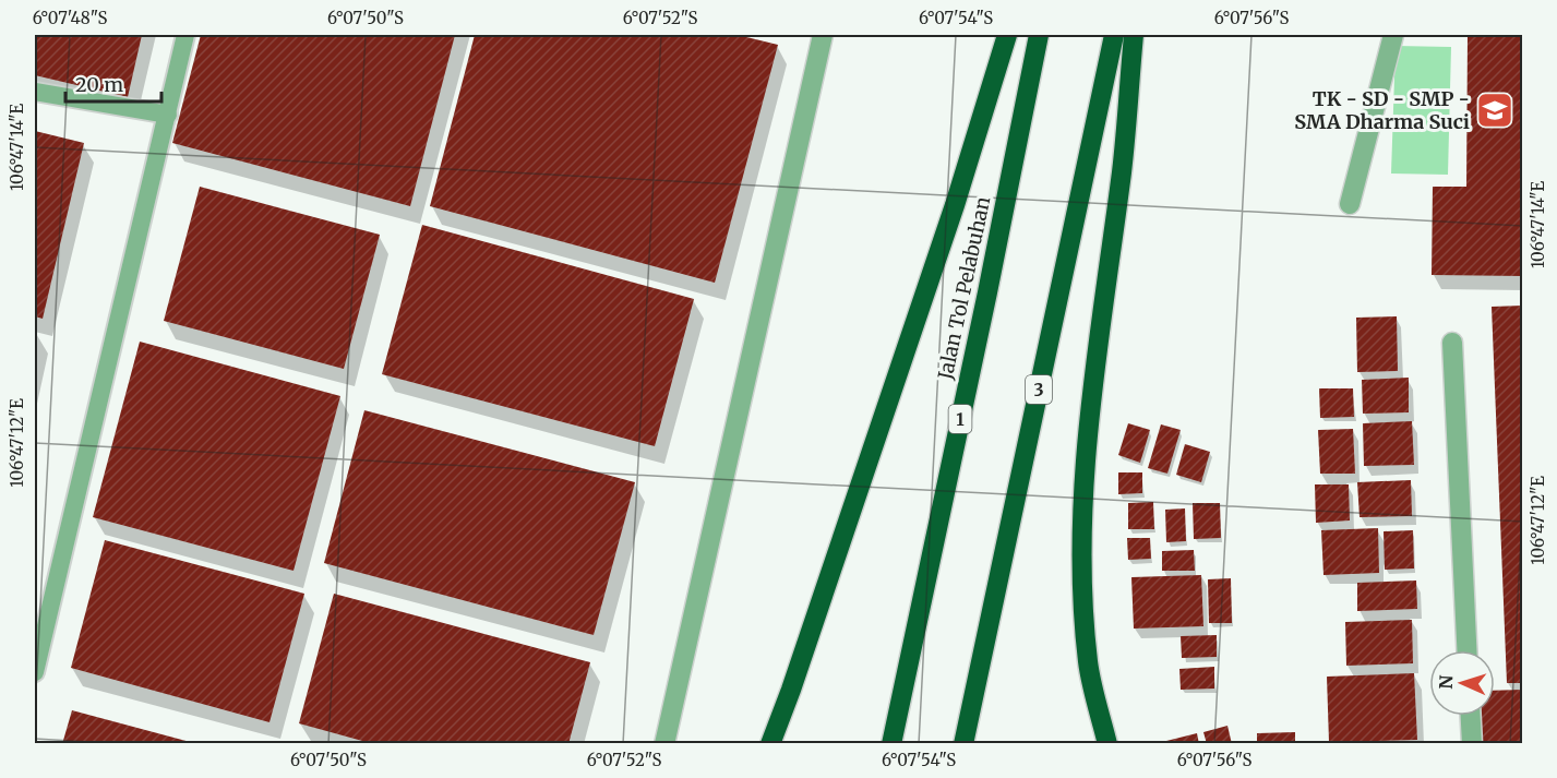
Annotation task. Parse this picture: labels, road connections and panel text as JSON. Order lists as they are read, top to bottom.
{
  "streets": {
    "highway": ["Jalan Tol Pelabuhan", "3", "1"]
  },
  "places": {
    "school or university": ["TK - SD - SMP - SMA Dharma Suci"]
  },
  "scale_bar": "20 m",
  "north": "left",
  "coordinates": [
    "6°07'48\"S",
    "6°07'50\"S",
    "6°07'52\"S",
    "6°07'54\"S",
    "6°07'56\"S",
    "106°47'14\"E",
    "106°47'12\"E"
  ]
}
